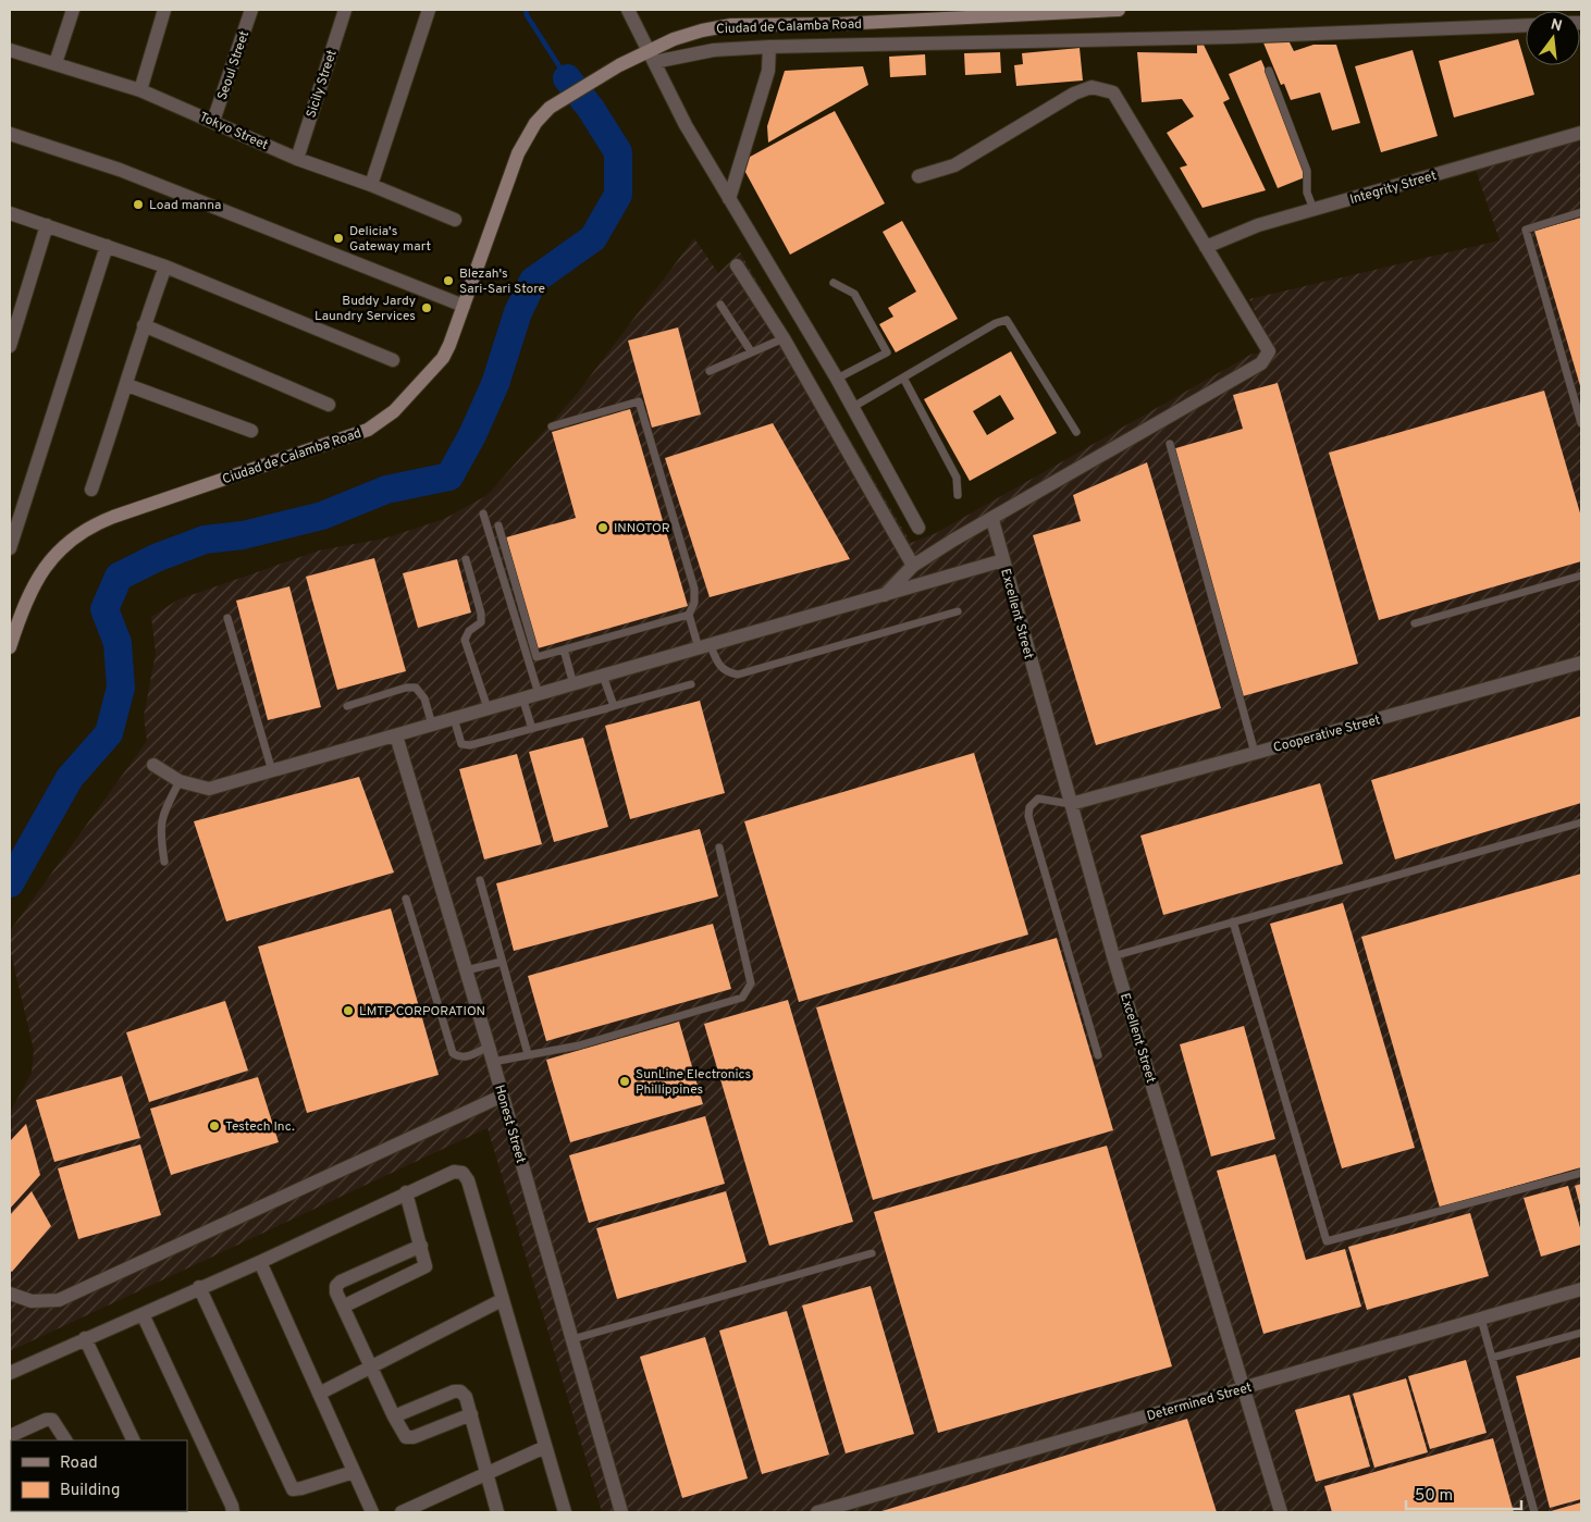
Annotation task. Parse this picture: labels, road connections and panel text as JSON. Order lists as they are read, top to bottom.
{
  "streets": {
    "main road": ["Ciudad de Calamba Road"],
    "street": [
      "Seoul Street",
      "Sicily Street",
      "Tokyo Street",
      "Integrity Street",
      "Excellent Street",
      "Cooperative Street",
      "Honest Street",
      "Determined Street"
    ]
  },
  "crossings": [
    ["Seoul Street", "Tokyo Street"],
    ["Sicily Street", "Tokyo Street"],
    ["Excellent Street", "Cooperative Street"],
    ["Excellent Street", "Determined Street"]
  ],
  "places": [
    "Load manna",
    "Delicia's Gateway mart",
    "Blezah's Sari-Sari Store",
    "Buddy Jardy Laundry Services",
    "INNOTOR",
    "LMTP CORPORATION",
    "SunLine Electronics Phillippines",
    "Testech Inc."
  ],
  "legend": ["Road", "Building"],
  "scale_bar": "50 m",
  "north": "top"
}
